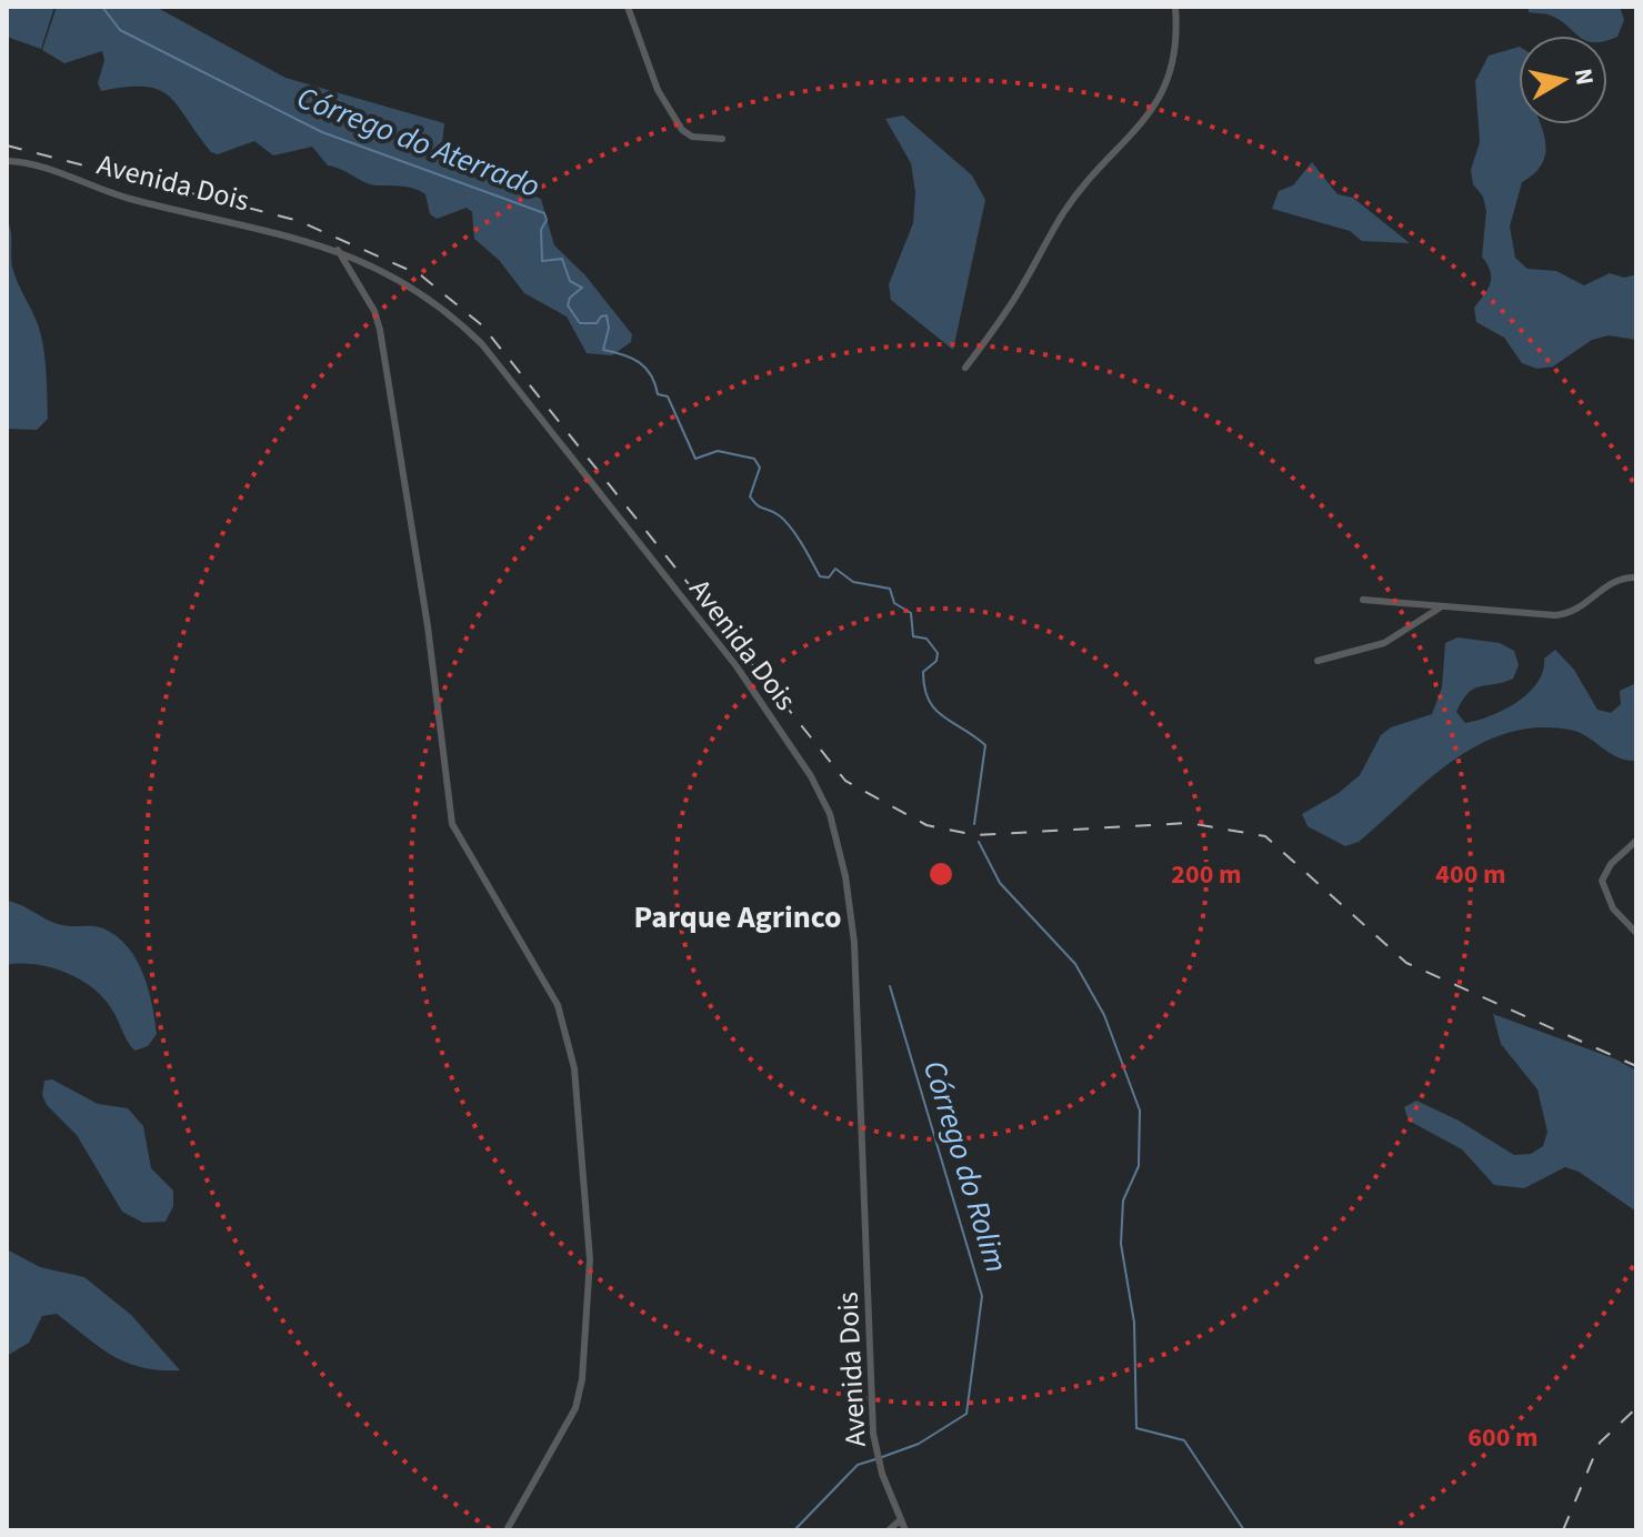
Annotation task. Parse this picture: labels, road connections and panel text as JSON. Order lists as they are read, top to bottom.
{
  "streets": {
    "street": ["Avenida Dois"]
  },
  "districts": ["Parque Agrinco"],
  "water": ["Córrego do Aterrado", "Córrego do Rolim"],
  "north": "right",
  "rings": ["200 m", "400 m", "600 m"]
}
